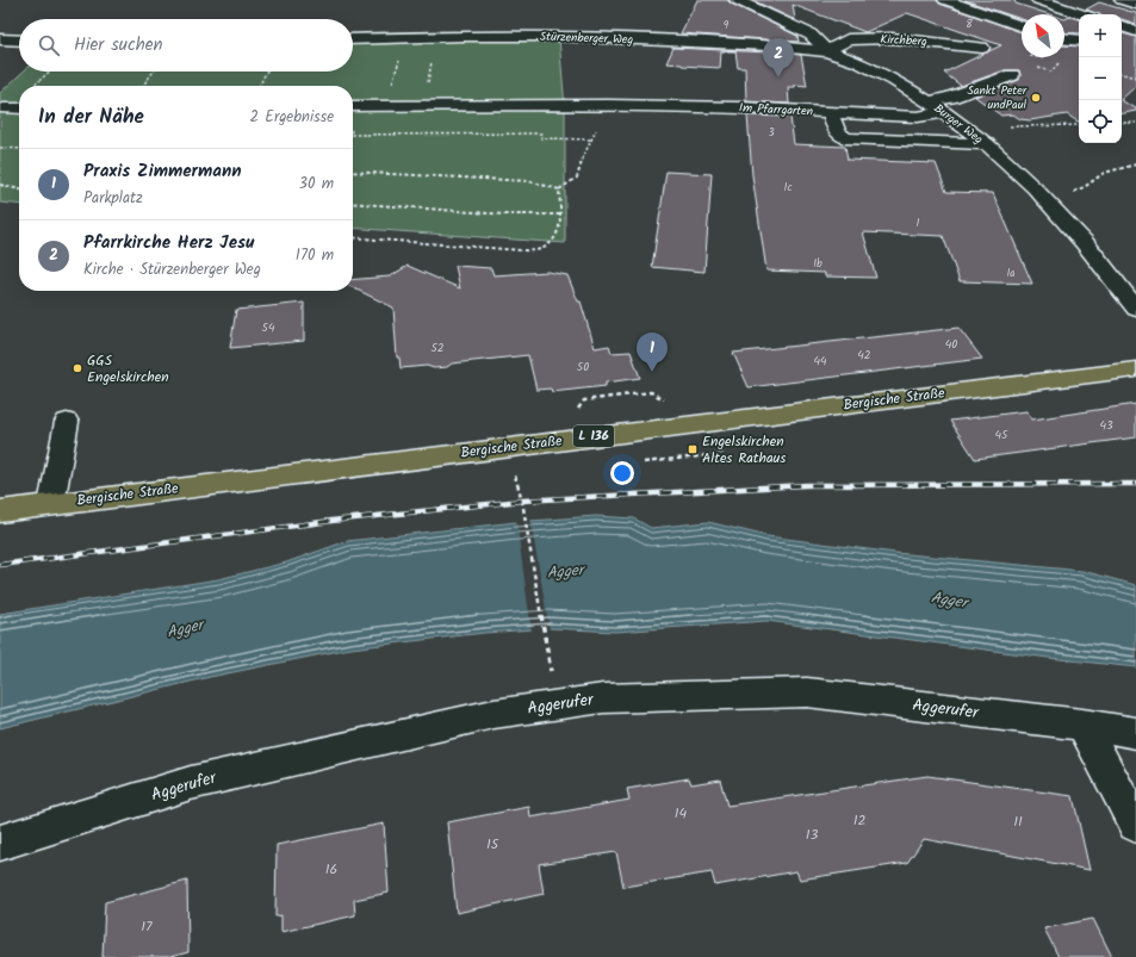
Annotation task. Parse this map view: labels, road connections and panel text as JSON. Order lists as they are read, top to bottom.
{
  "streets": {
    "main road": ["Bergische Straße", "L 136"],
    "street": [
      "Stürzenberger Weg",
      "Kirchberg",
      "Im Pfarrgarten",
      "Burger Weg",
      "Aggerufer"
    ]
  },
  "crossings": [
    ["Stürzenberger Weg", "Kirchberg"],
    ["Stürzenberger Weg", "Burger Weg"],
    ["Kirchberg", "Burger Weg"],
    ["Im Pfarrgarten", "Burger Weg"]
  ],
  "water": ["Agger"],
  "places": {
    "other": ["Sankt Peter undPaul", "GGS Engelskirchen"],
    "transit": ["Engelskirchen Altes Rathaus"]
  },
  "house_numbers": [
    "8",
    "9",
    "3",
    "1c",
    "1",
    "1b",
    "1a",
    "54",
    "40",
    "52",
    "42",
    "44",
    "50",
    "43",
    "45",
    "14",
    "12",
    "11",
    "13",
    "15",
    "16",
    "17"
  ],
  "north": "top left",
  "page": {
    "map_buttons": ["+", "−"],
    "search": "Hier suchen",
    "pins": ["2", "1"],
    "heading": ["In der Nähe", "2 Ergebnisse"],
    "list": [
      {
        "mark": "1",
        "name": "Praxis Zimmermann",
        "note": "Parkplatz",
        "value": "30 m"
      },
      {
        "mark": "2",
        "name": "Pfarrkirche Herz Jesu",
        "note": "Kirche · Stürzenberger Weg",
        "value": "170 m"
      }
    ]
  }
}
